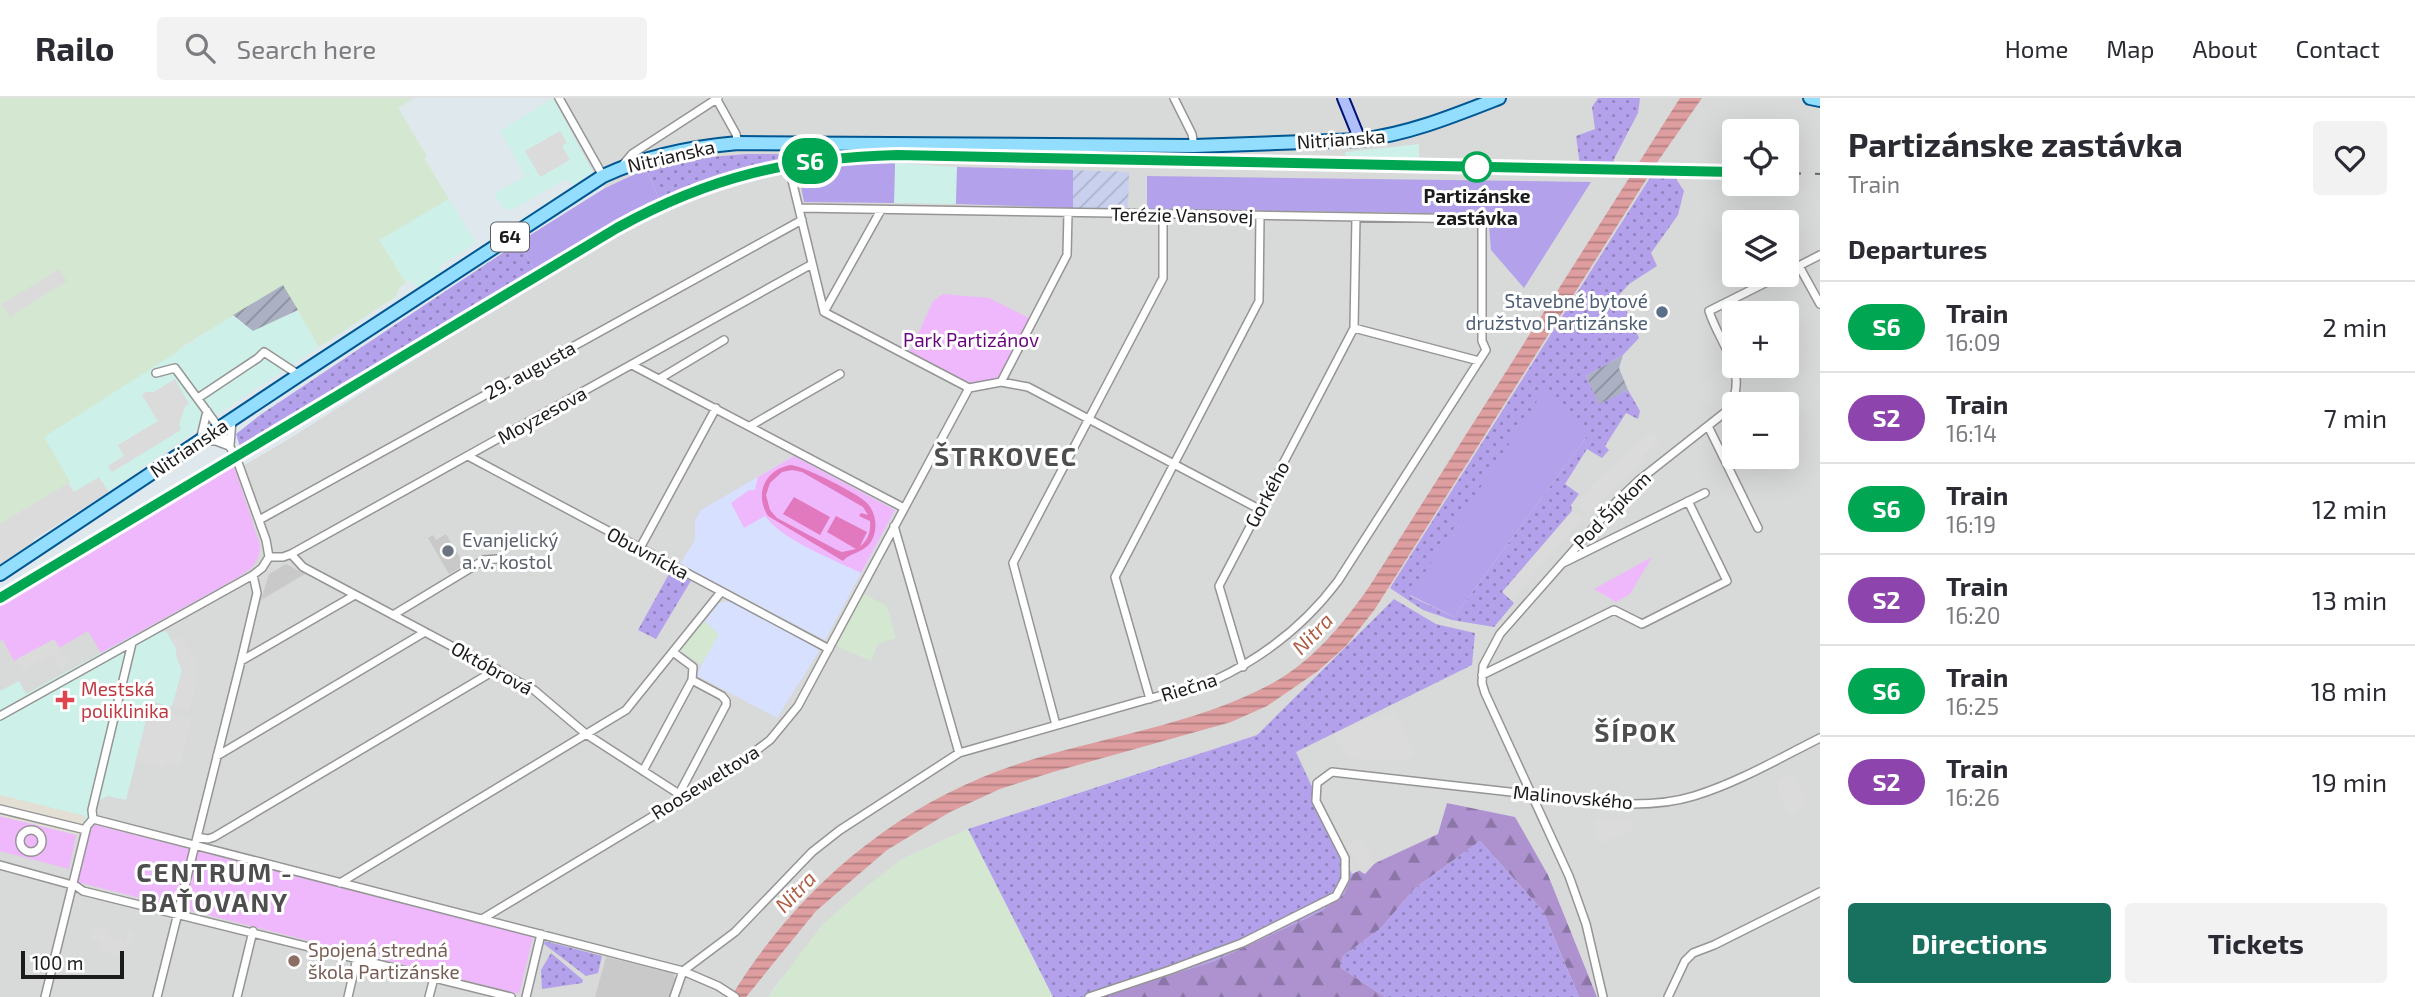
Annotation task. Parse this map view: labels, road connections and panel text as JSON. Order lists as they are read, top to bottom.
{
  "streets": {
    "main road": ["Nitrianska", "64"],
    "street": [
      "Terézie Vansovej",
      "29. augusta",
      "Moyzesova",
      "Gorkého",
      "Pod Šípkom",
      "Obuvnícka",
      "Októbrová",
      "Riečna",
      "Rooseweltova",
      "Malinovského"
    ]
  },
  "crossings": [
    ["Terézie Vansovej", "Gorkého"],
    ["Terézie Vansovej", "Riečna"],
    ["Moyzesova", "Obuvnícka"],
    ["Moyzesova", "Októbrová"],
    ["Gorkého", "Riečna"],
    ["Obuvnícka", "Rooseweltova"],
    ["Októbrová", "Rooseweltova"]
  ],
  "districts": ["ŠTRKOVEC", "ŠÍPOK", "CENTRUM - BAŤOVANY"],
  "water": ["Nitra"],
  "parks": ["Park Partizánov"],
  "places": {
    "other": [
      "Partizánske zastávka",
      "Stavebné bytové družstvo Partizánske",
      "Evanjelický a. v. kostol",
      "Spojená stredná škola Partizánske"
    ],
    "health": ["Mestská poliklinika"]
  },
  "scale_bar": "100 m",
  "page": {
    "header": "Railo",
    "search": "Search here",
    "nav": [
      "Home",
      "Map",
      "About",
      "Contact"
    ],
    "on_map": "S6",
    "heading": [
      ["Partizánske zastávka", "Train"],
      "Departures"
    ],
    "map_buttons": ["+", "−"],
    "list": [
      {
        "mark": "S6",
        "name": "Train",
        "note": "16:09",
        "value": "2 min"
      },
      {
        "mark": "S2",
        "name": "Train",
        "note": "16:14",
        "value": "7 min"
      },
      {
        "mark": "S6",
        "name": "Train",
        "note": "16:19",
        "value": "12 min"
      },
      {
        "mark": "S2",
        "name": "Train",
        "note": "16:20",
        "value": "13 min"
      },
      {
        "mark": "S6",
        "name": "Train",
        "note": "16:25",
        "value": "18 min"
      },
      {
        "mark": "S2",
        "name": "Train",
        "note": "16:26",
        "value": "19 min"
      }
    ],
    "buttons": ["Directions", "Tickets"],
    "scale": "100 m"
  }
}
